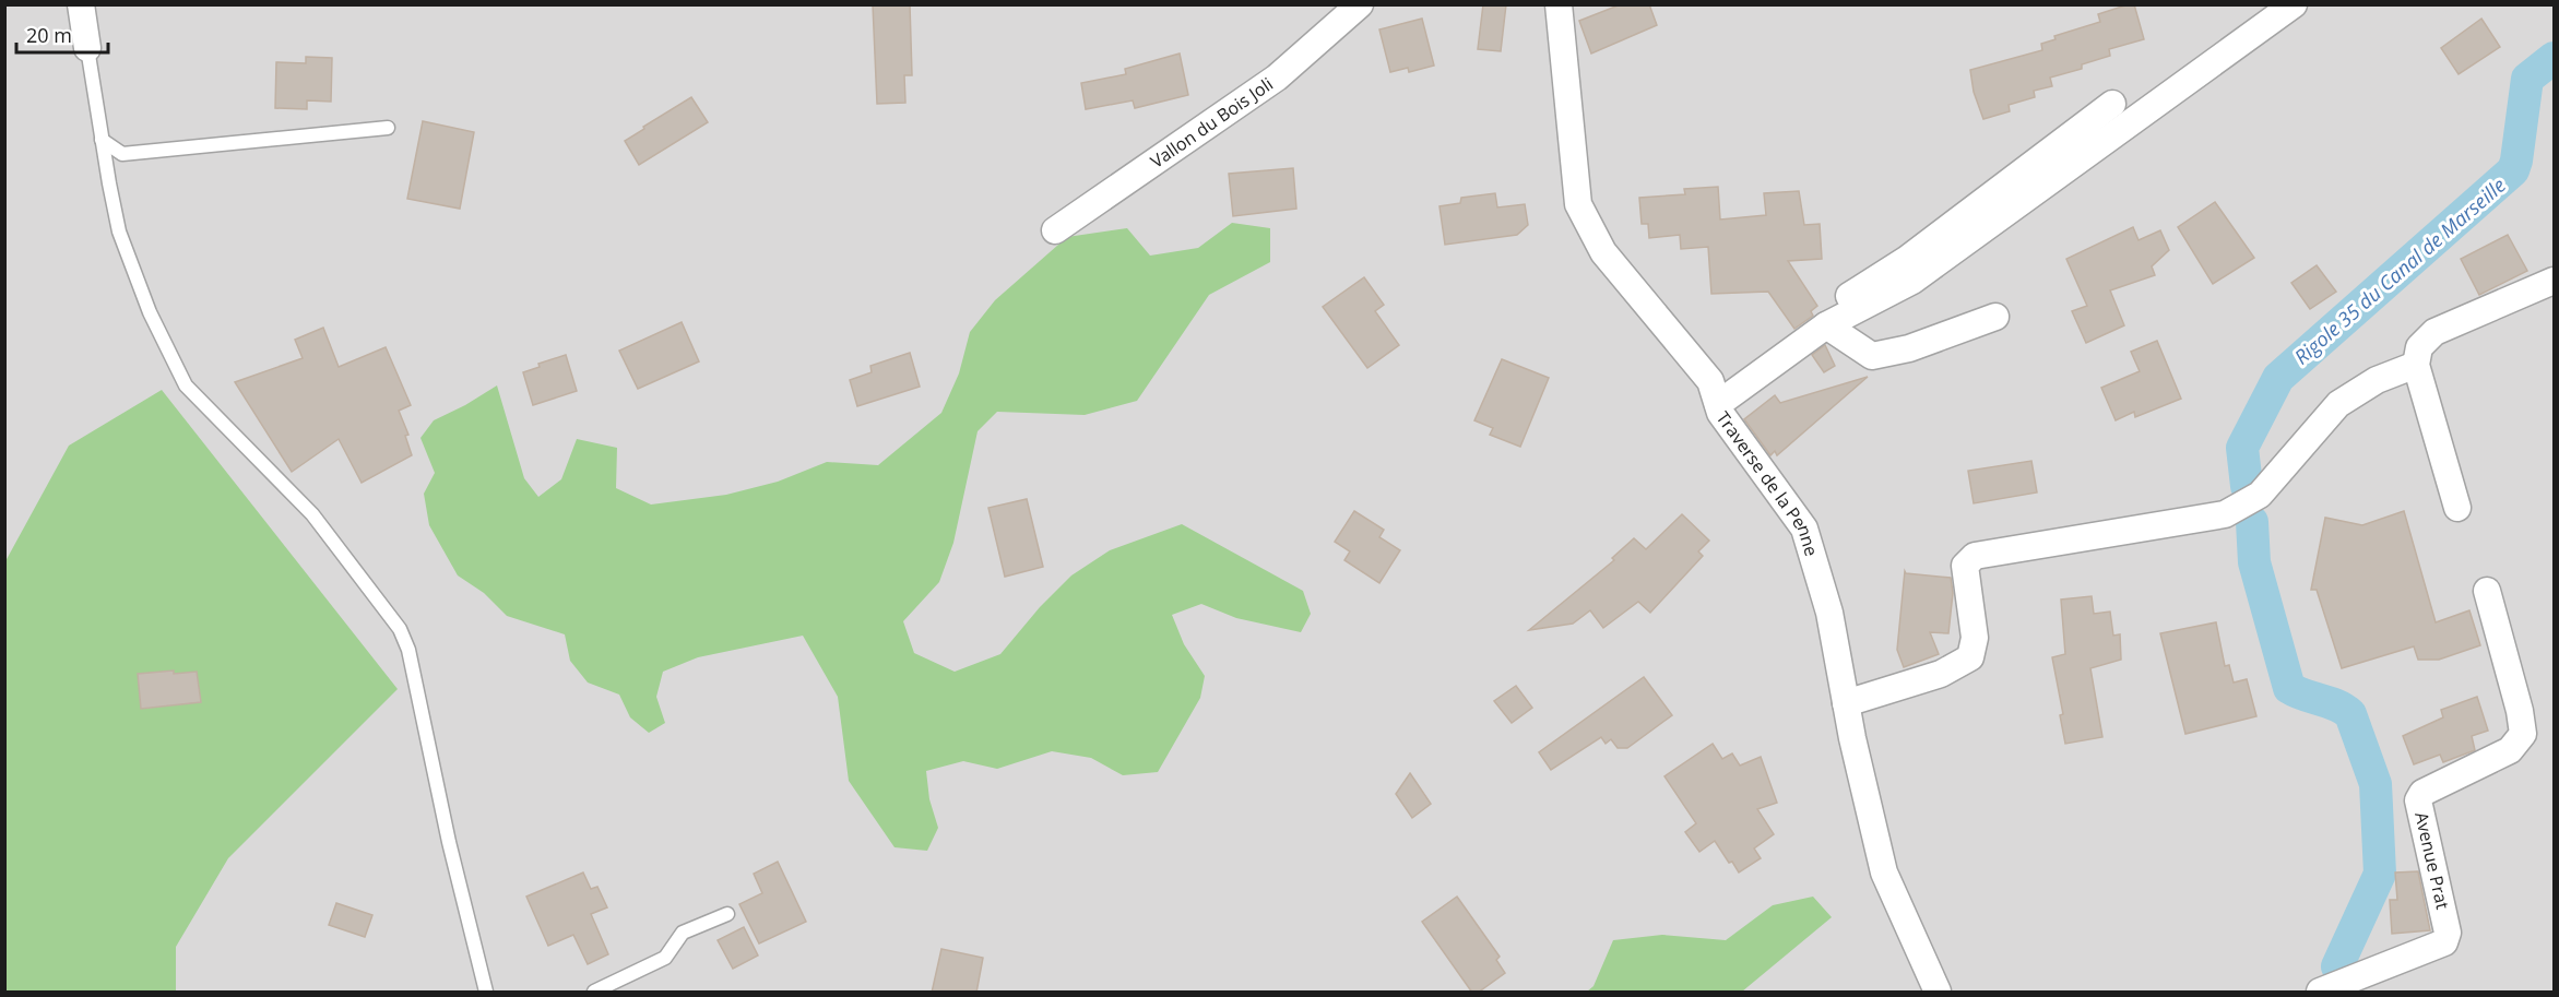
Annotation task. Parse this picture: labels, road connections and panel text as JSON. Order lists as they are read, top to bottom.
{
  "streets": {
    "street": ["Vallon du Bois Joli", "Traverse de la Penne", "Avenue Prat"]
  },
  "water": ["Rigole 35 du Canal de Marseille"],
  "scale_bar": "20 m"
}
